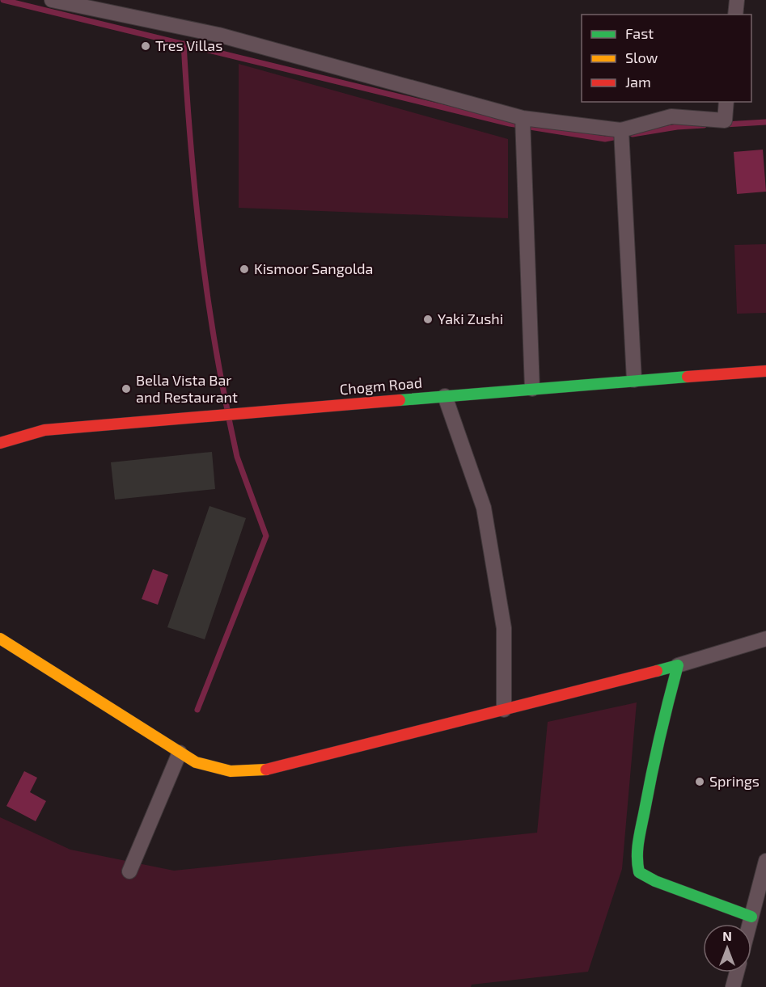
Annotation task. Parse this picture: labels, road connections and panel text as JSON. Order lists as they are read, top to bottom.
{
  "streets": {
    "street": ["Chogm Road"]
  },
  "places": [
    "Tres Villas",
    "Kismoor Sangolda",
    "Yaki Zushi",
    "Bella Vista Bar and Restaurant",
    "Springs"
  ],
  "legend": ["Fast", "Slow", "Jam"],
  "north": "top"
}
